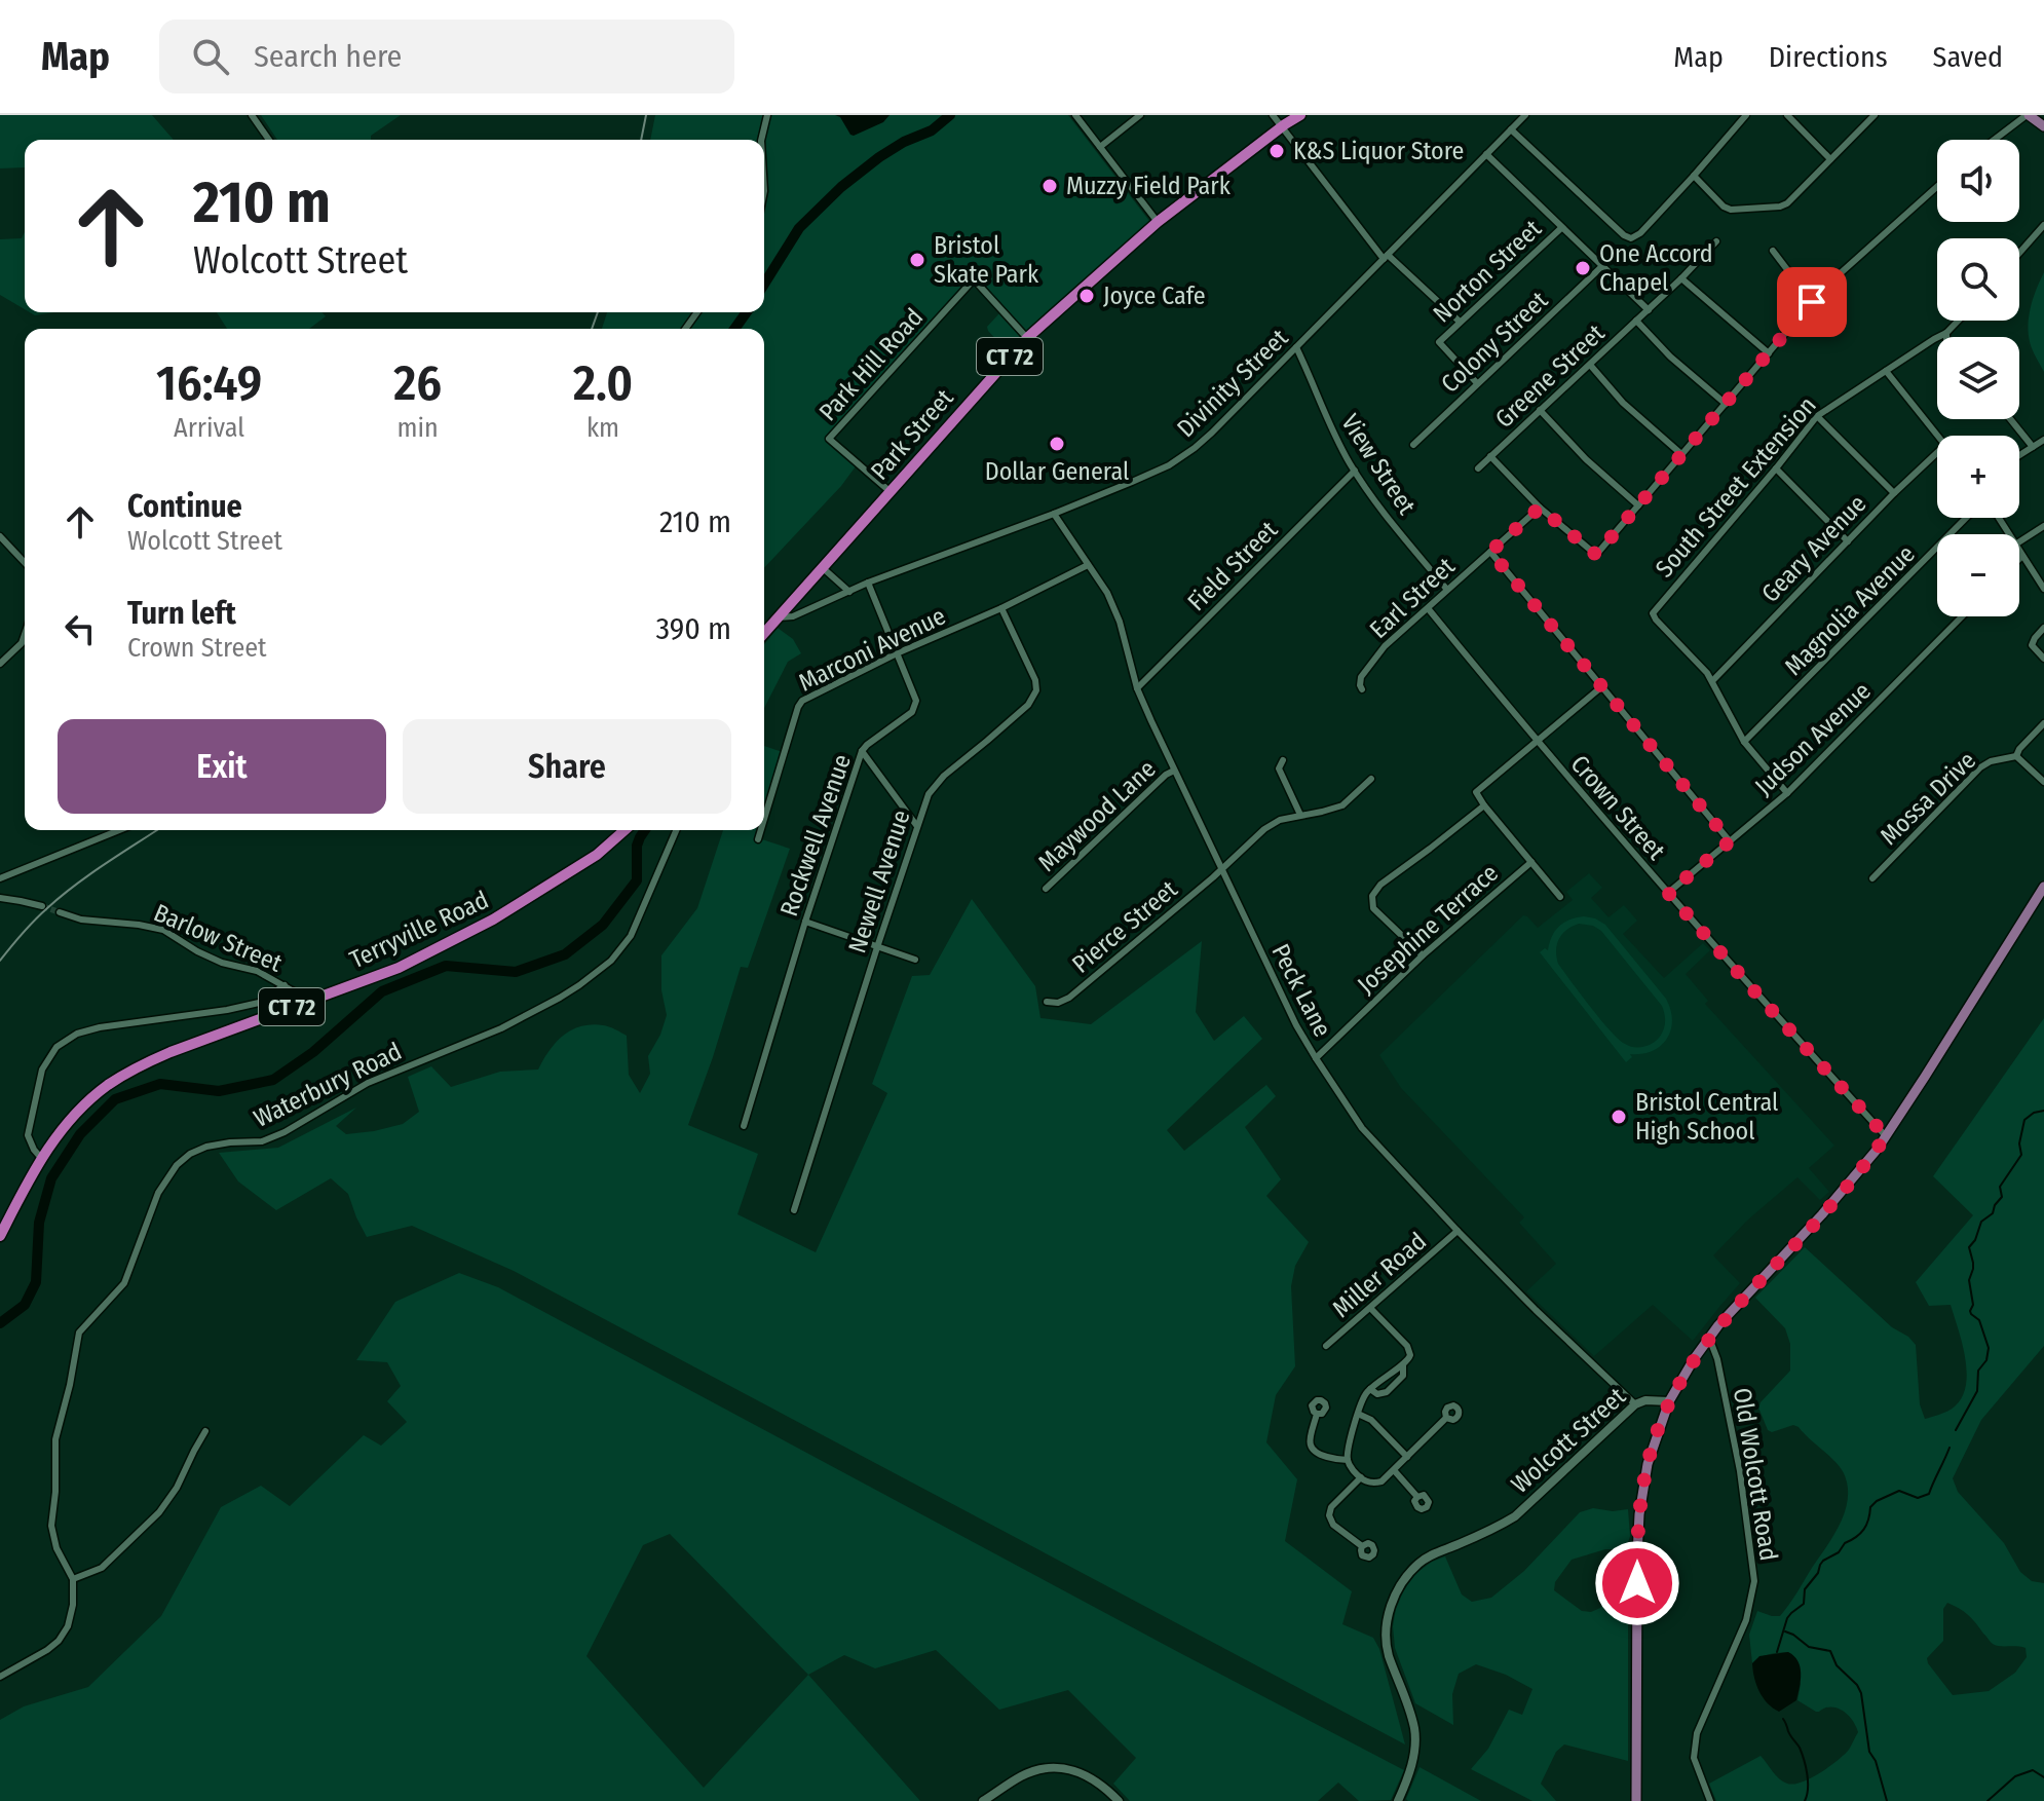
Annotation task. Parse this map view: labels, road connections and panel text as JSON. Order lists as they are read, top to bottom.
{
  "streets": {
    "highway": ["CT 72", "Park Street", "Terryville Road"],
    "main road": ["Wolcott Street"],
    "street": [
      "Norton Street",
      "Colony Street",
      "Park Hill Road",
      "Greene Street",
      "Divinity Street",
      "View Street",
      "South Street Extension",
      "Geary Avenue",
      "Field Street",
      "Earl Street",
      "Magnolia Avenue",
      "Marconi Avenue",
      "Judson Avenue",
      "Mossa Drive",
      "Crown Street",
      "Maywood Lane",
      "Rockwell Avenue",
      "Newell Avenue",
      "Pierce Street",
      "Josephine Terrace",
      "Barlow Street",
      "Peck Lane",
      "Waterbury Road",
      "Miller Road",
      "Old Wolcott Road"
    ]
  },
  "crossings": [
    ["Norton Street", "Colony Street"],
    ["Park Hill Road", "Park Street"],
    ["Divinity Street", "Park Street"],
    ["Divinity Street", "View Street"],
    ["Divinity Street", "Rockwell Avenue"],
    ["Divinity Street", "Peck Lane"],
    ["View Street", "Field Street"],
    ["View Street", "Earl Street"],
    ["South Street Extension", "Geary Avenue"],
    ["Field Street", "Peck Lane"],
    ["Earl Street", "Crown Street"],
    ["Marconi Avenue", "Rockwell Avenue"],
    ["Marconi Avenue", "Newell Avenue"],
    ["Marconi Avenue", "Peck Lane"],
    ["Judson Avenue", "Crown Street"],
    ["Maywood Lane", "Peck Lane"],
    ["Pierce Street", "Peck Lane"],
    ["Josephine Terrace", "Peck Lane"],
    ["Terryville Road", "Barlow Street"],
    ["Peck Lane", "Miller Road"],
    ["Peck Lane", "Wolcott Street"]
  ],
  "places": [
    "K&S Liquor Store",
    "Muzzy Field Park",
    "Bristol Skate Park",
    "One Accord Chapel",
    "Joyce Cafe",
    "Dollar General",
    "Bristol Central High School"
  ],
  "page": {
    "header": "Map",
    "search": "Search here",
    "nav": ["Map", "Directions", "Saved"],
    "map_buttons": ["+", "−"],
    "turn": ["210 m", "Wolcott Street"],
    "eta": [
      "16:49",
      "Arrival",
      "26",
      "min",
      "2.0",
      "km"
    ],
    "list": [
      {
        "name": "Continue",
        "note": "Wolcott Street",
        "value": "210 m"
      },
      {
        "name": "Turn left",
        "note": "Crown Street",
        "value": "390 m"
      }
    ],
    "buttons": ["Exit", "Share"]
  }
}
